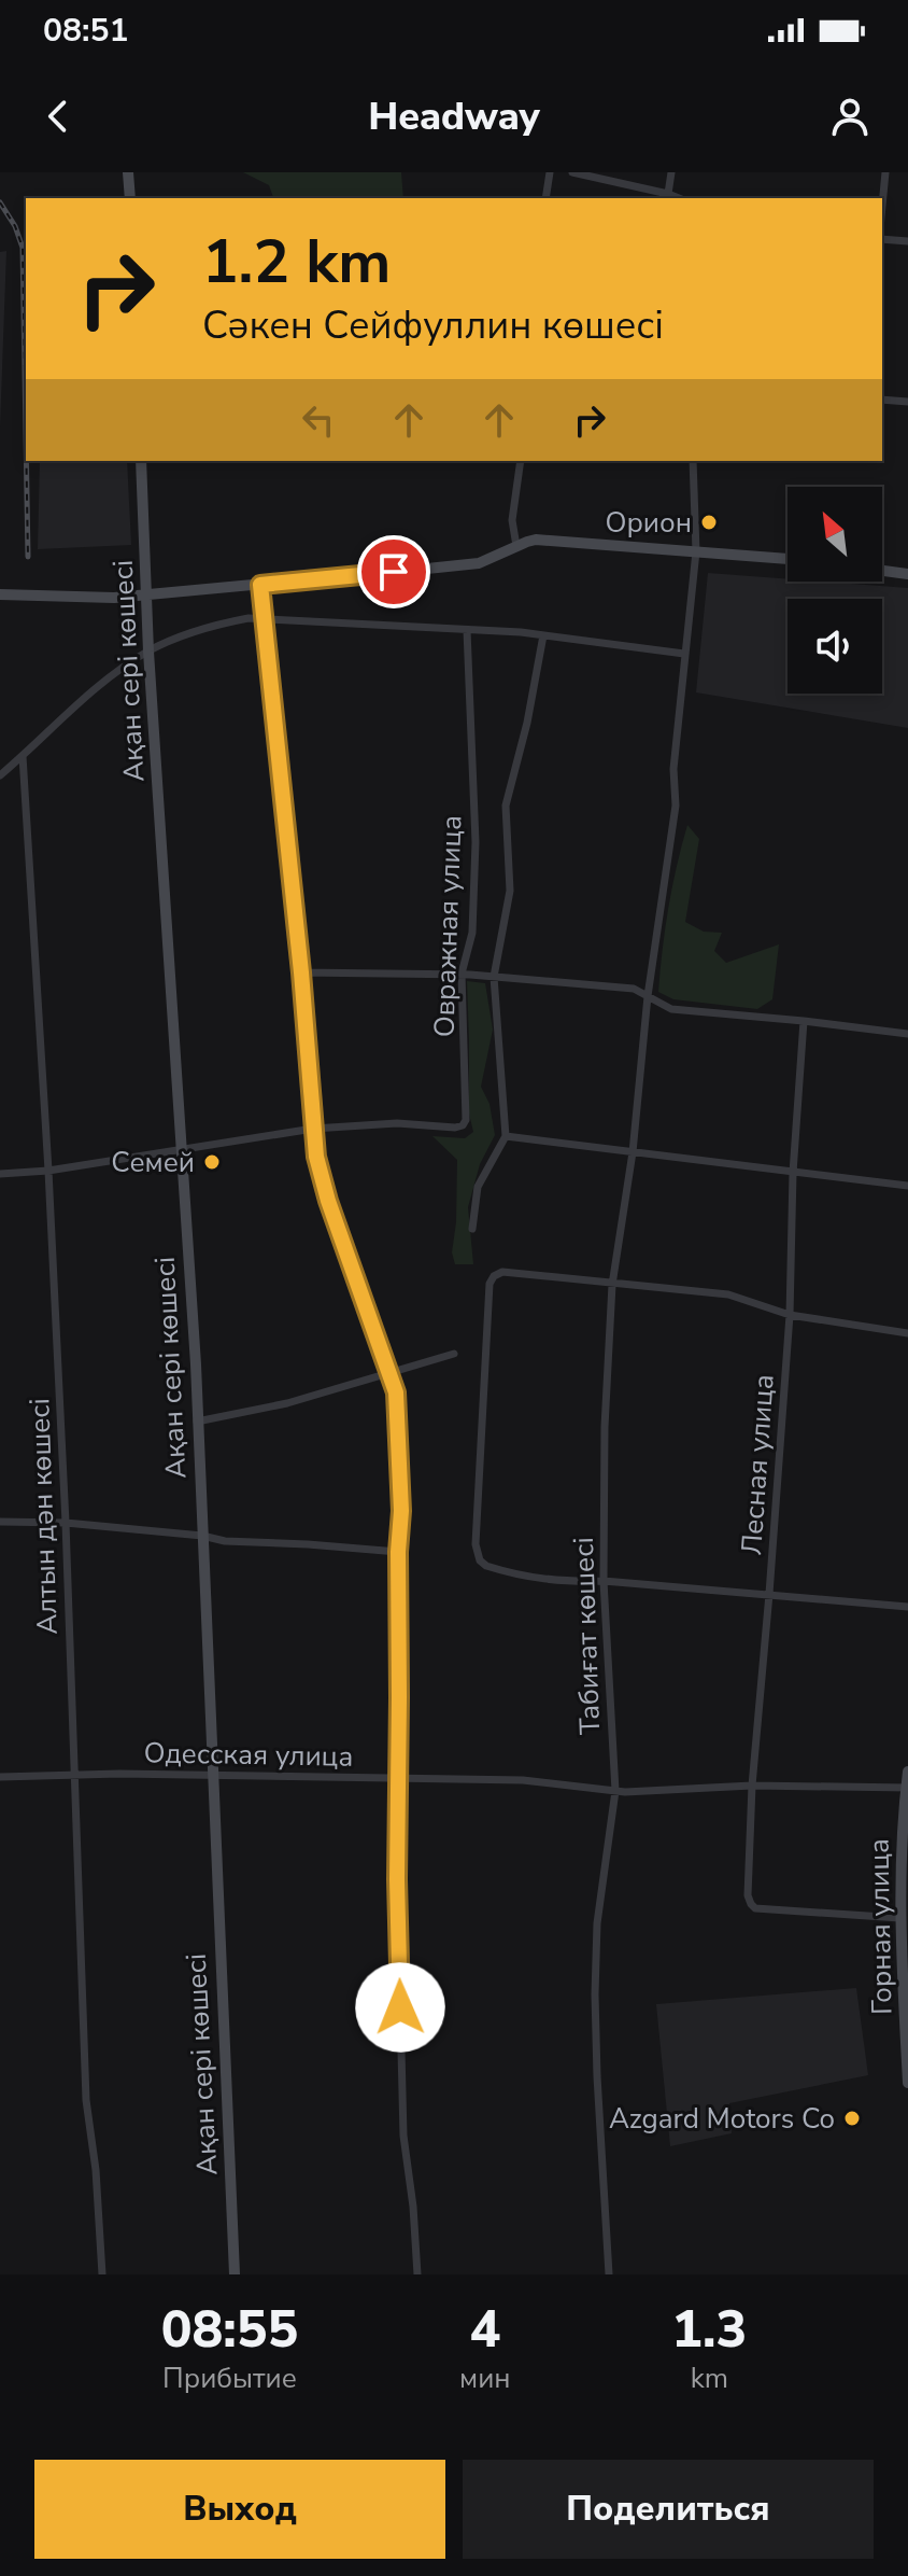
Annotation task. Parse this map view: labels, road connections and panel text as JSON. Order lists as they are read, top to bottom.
{
  "streets": {
    "street": [
      "Ақан сері көшесі",
      "Овражная улица",
      "Лесная улица",
      "Алтын дән көшесі",
      "Табиғат көшесі",
      "Одесская улица",
      "Горная улица"
    ]
  },
  "crossings": [
    ["Ақан сері көшесі", "Одесская улица"],
    ["Лесная улица", "Одесская улица"],
    ["Лесная улица", "Горная улица"],
    ["Алтын дән көшесі", "Одесская улица"],
    ["Табиғат көшесі", "Одесская улица"],
    ["Одесская улица", "Горная улица"]
  ],
  "places": ["Орион", "Семей", "Azgard Motors Co"],
  "north": "top left",
  "page": {
    "status": "08:51",
    "header": "Headway",
    "turn": ["1.2 km", "Сәкен Сейфуллин көшесі"],
    "eta": [
      "08:55",
      "Прибытие",
      "4",
      "мин",
      "1.3",
      "km"
    ],
    "buttons": ["Выход", "Поделиться"]
  }
}
